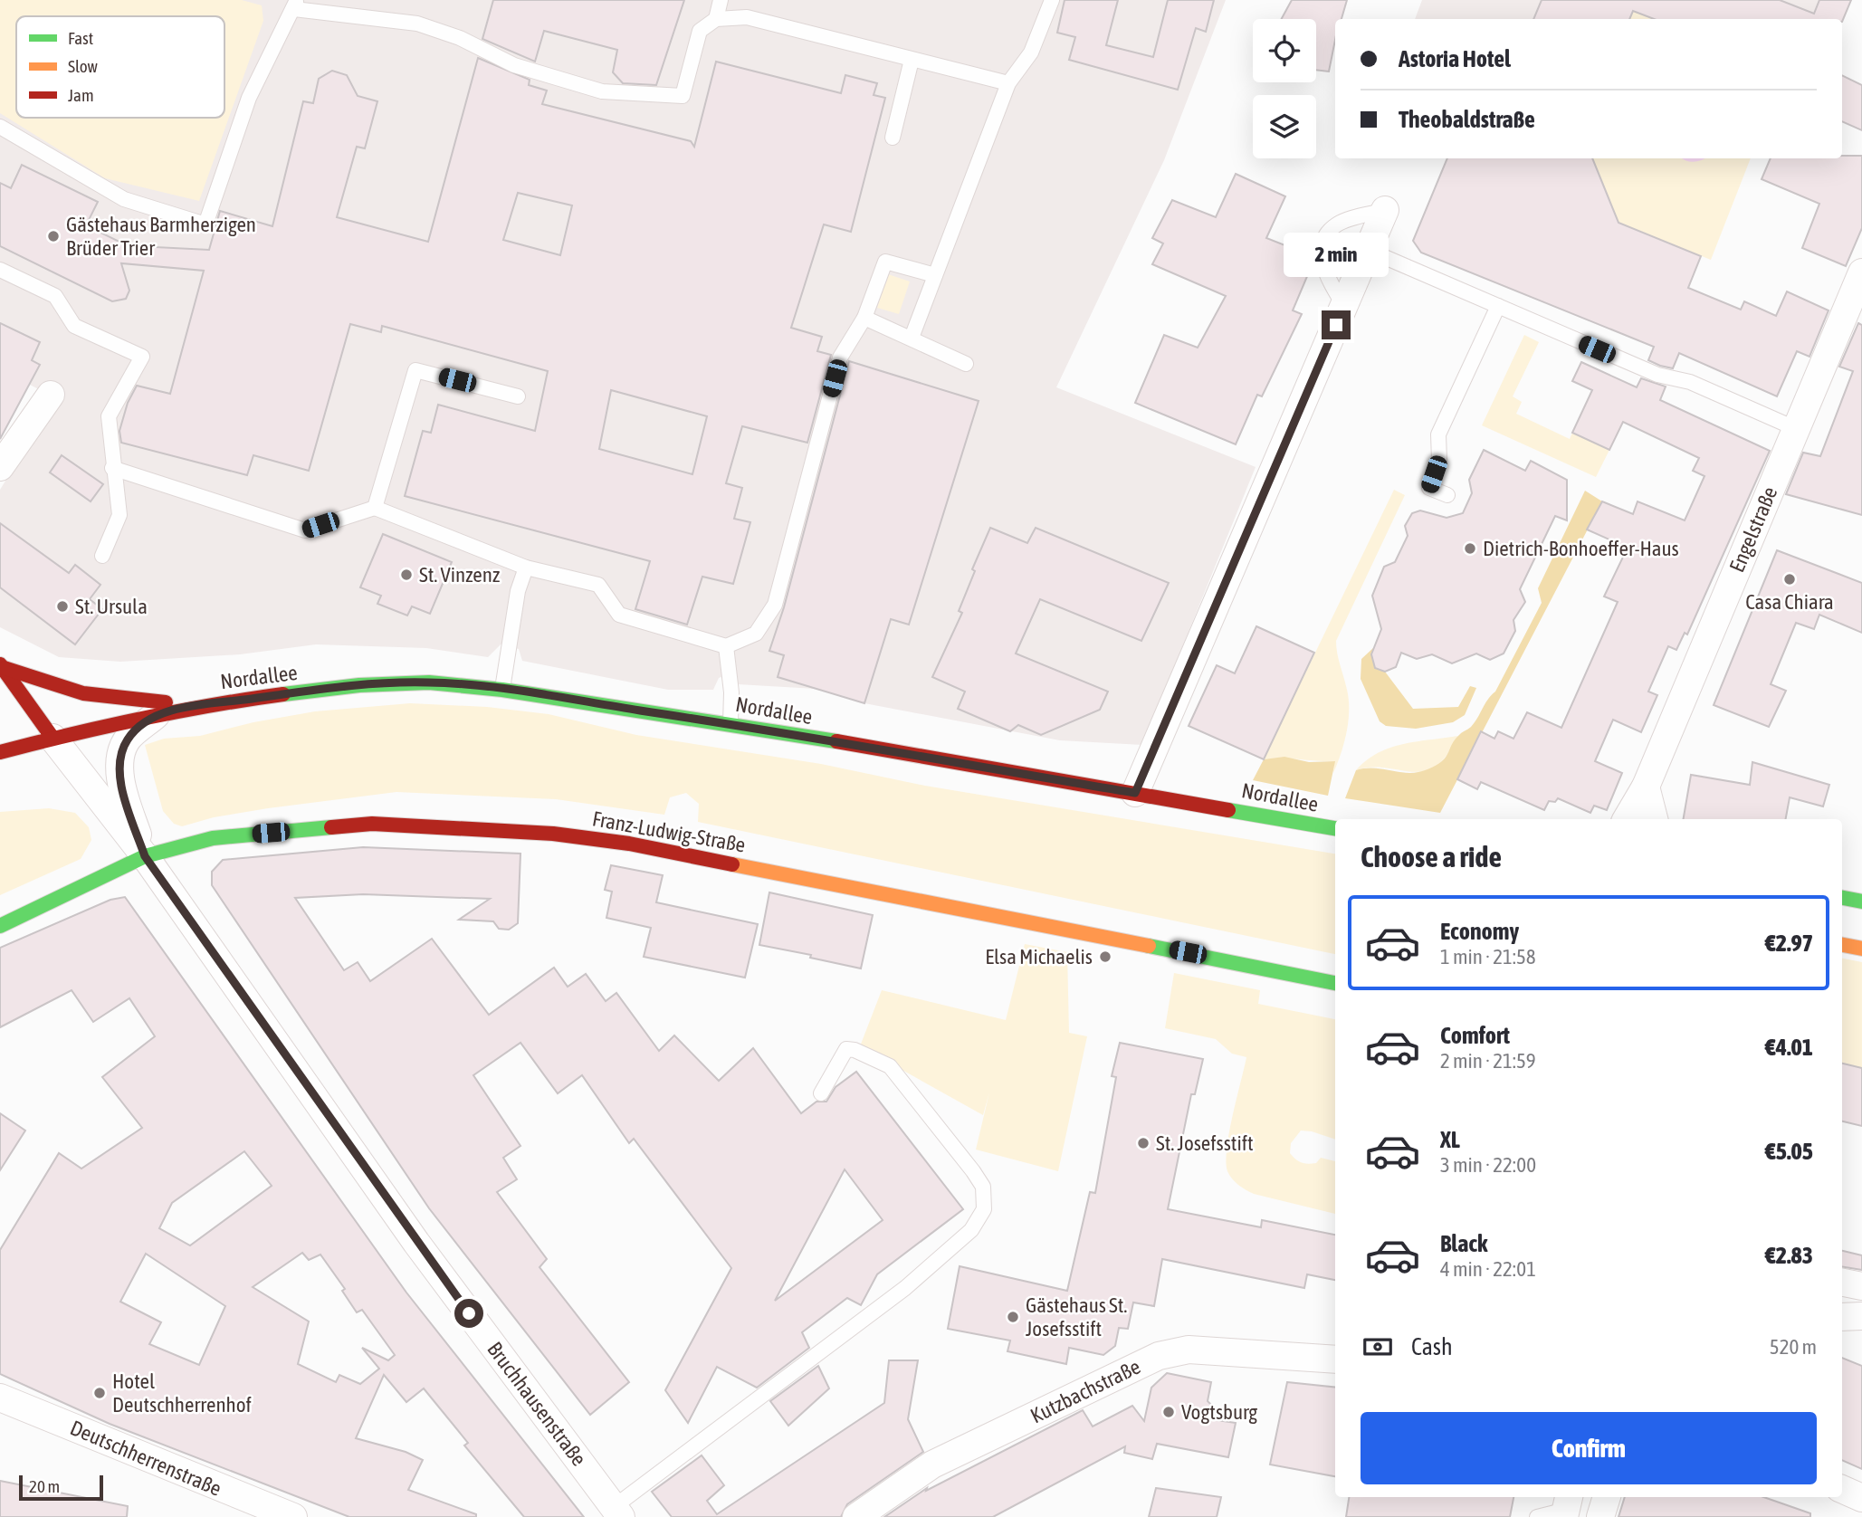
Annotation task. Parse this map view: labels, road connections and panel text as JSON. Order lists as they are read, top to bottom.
{
  "streets": {
    "main road": ["Nordallee", "Franz-Ludwig-Straße"],
    "street": [
      "Engelstraße",
      "Kutzbachstraße",
      "Bruchhausenstraße",
      "Deutschherrenstraße"
    ]
  },
  "crossings": [
    ["Nordallee", "Bruchhausenstraße"],
    ["Franz-Ludwig-Straße", "Bruchhausenstraße"]
  ],
  "places": [
    "Gästehaus Barmherzigen Brüder Trier",
    "Dietrich-Bonhoeffer-Haus",
    "St. Vinzenz",
    "Casa Chiara",
    "St. Ursula",
    "Elsa Michaelis",
    "St. Josefsstift",
    "Gästehaus St. Josefsstift",
    "Hotel Deutschherrenhof",
    "Vogtsburg"
  ],
  "legend": ["Fast", "Slow", "Jam"],
  "scale_bar": "20 m",
  "page": {
    "banner": ["Astoria Hotel", "Theobaldstraße"],
    "bubble": "2 min",
    "heading": "Choose a ride",
    "list": [
      {
        "name": "Economy",
        "note": "1 min · 21:58",
        "value": "€2.97"
      },
      {
        "name": "Comfort",
        "note": "2 min · 21:59",
        "value": "€4.01"
      },
      {
        "name": "XL",
        "note": "3 min · 22:00",
        "value": "€5.05"
      },
      {
        "name": "Black",
        "note": "4 min · 22:01",
        "value": "€2.83"
      }
    ],
    "pay": ["Cash", "520 m"],
    "buttons": "Confirm",
    "scale": "20 m"
  }
}
